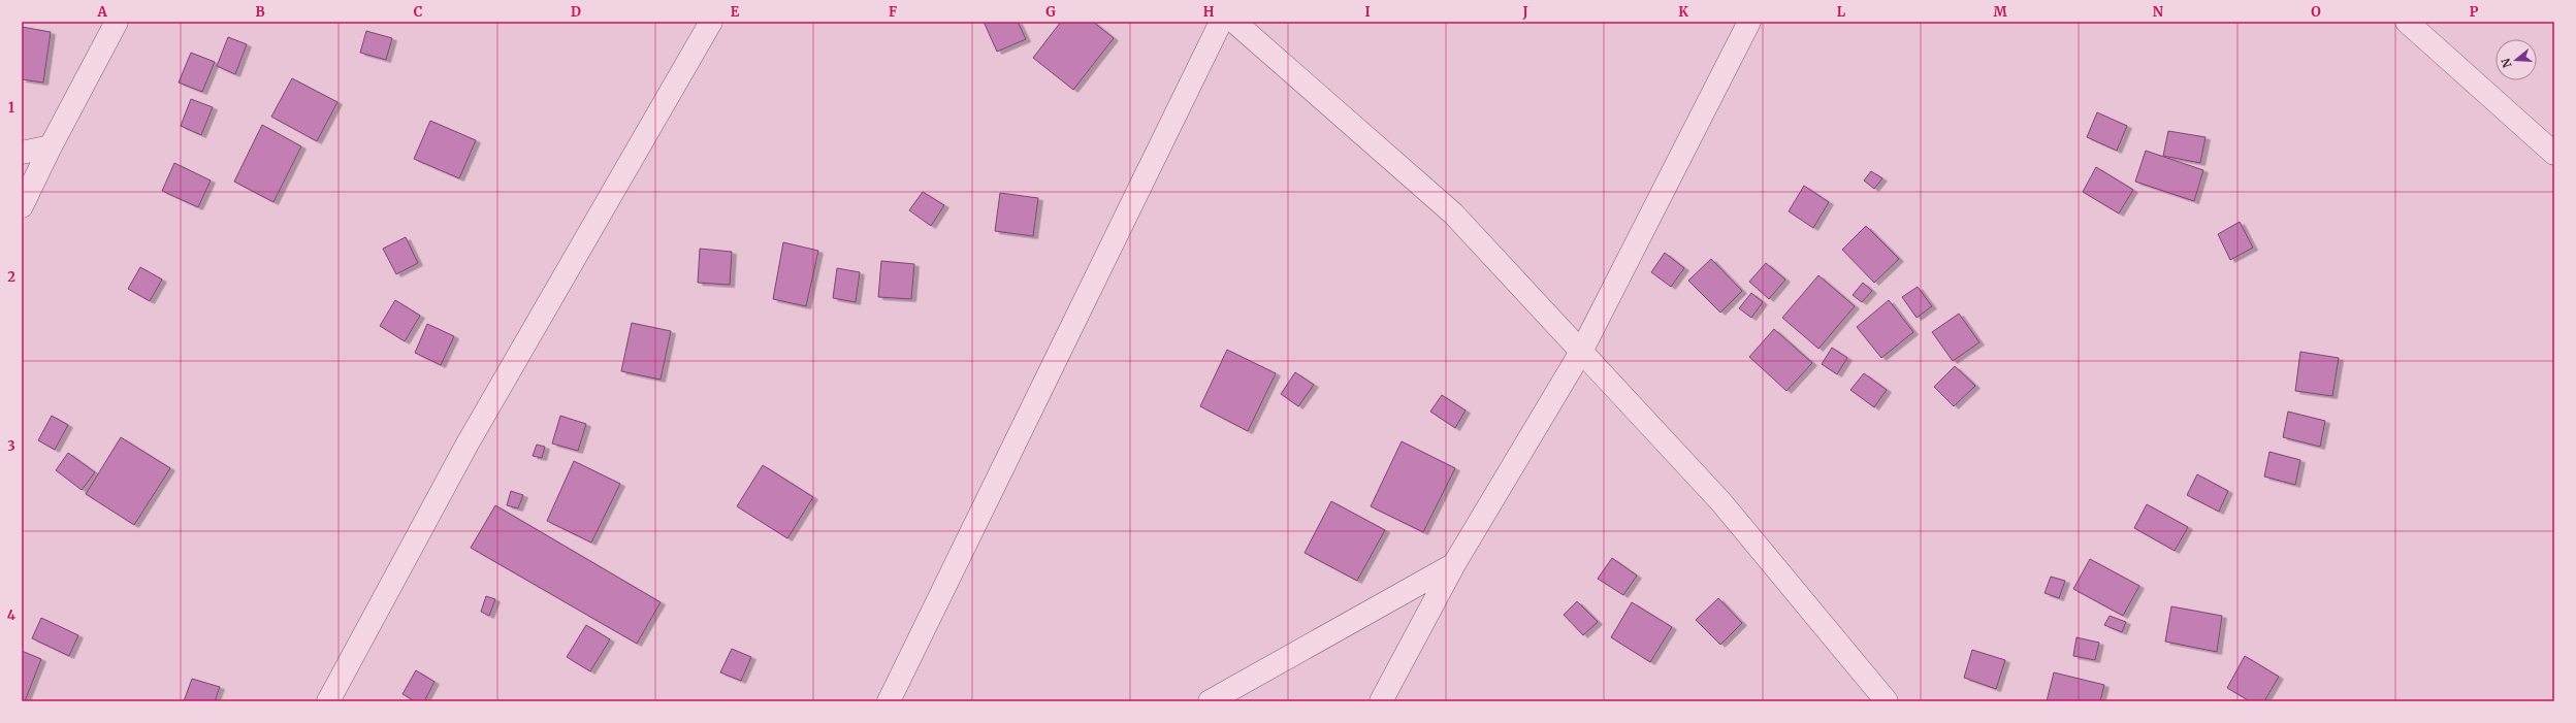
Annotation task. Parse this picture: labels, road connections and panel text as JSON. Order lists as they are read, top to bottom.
{
  "north": "left",
  "grid": {
    "columns": [
      "A",
      "B",
      "C",
      "D",
      "E",
      "F",
      "G",
      "H",
      "I",
      "J",
      "K",
      "L",
      "M",
      "N",
      "O",
      "P"
    ],
    "rows": [
      "1",
      "2",
      "3",
      "4"
    ]
  }
}
